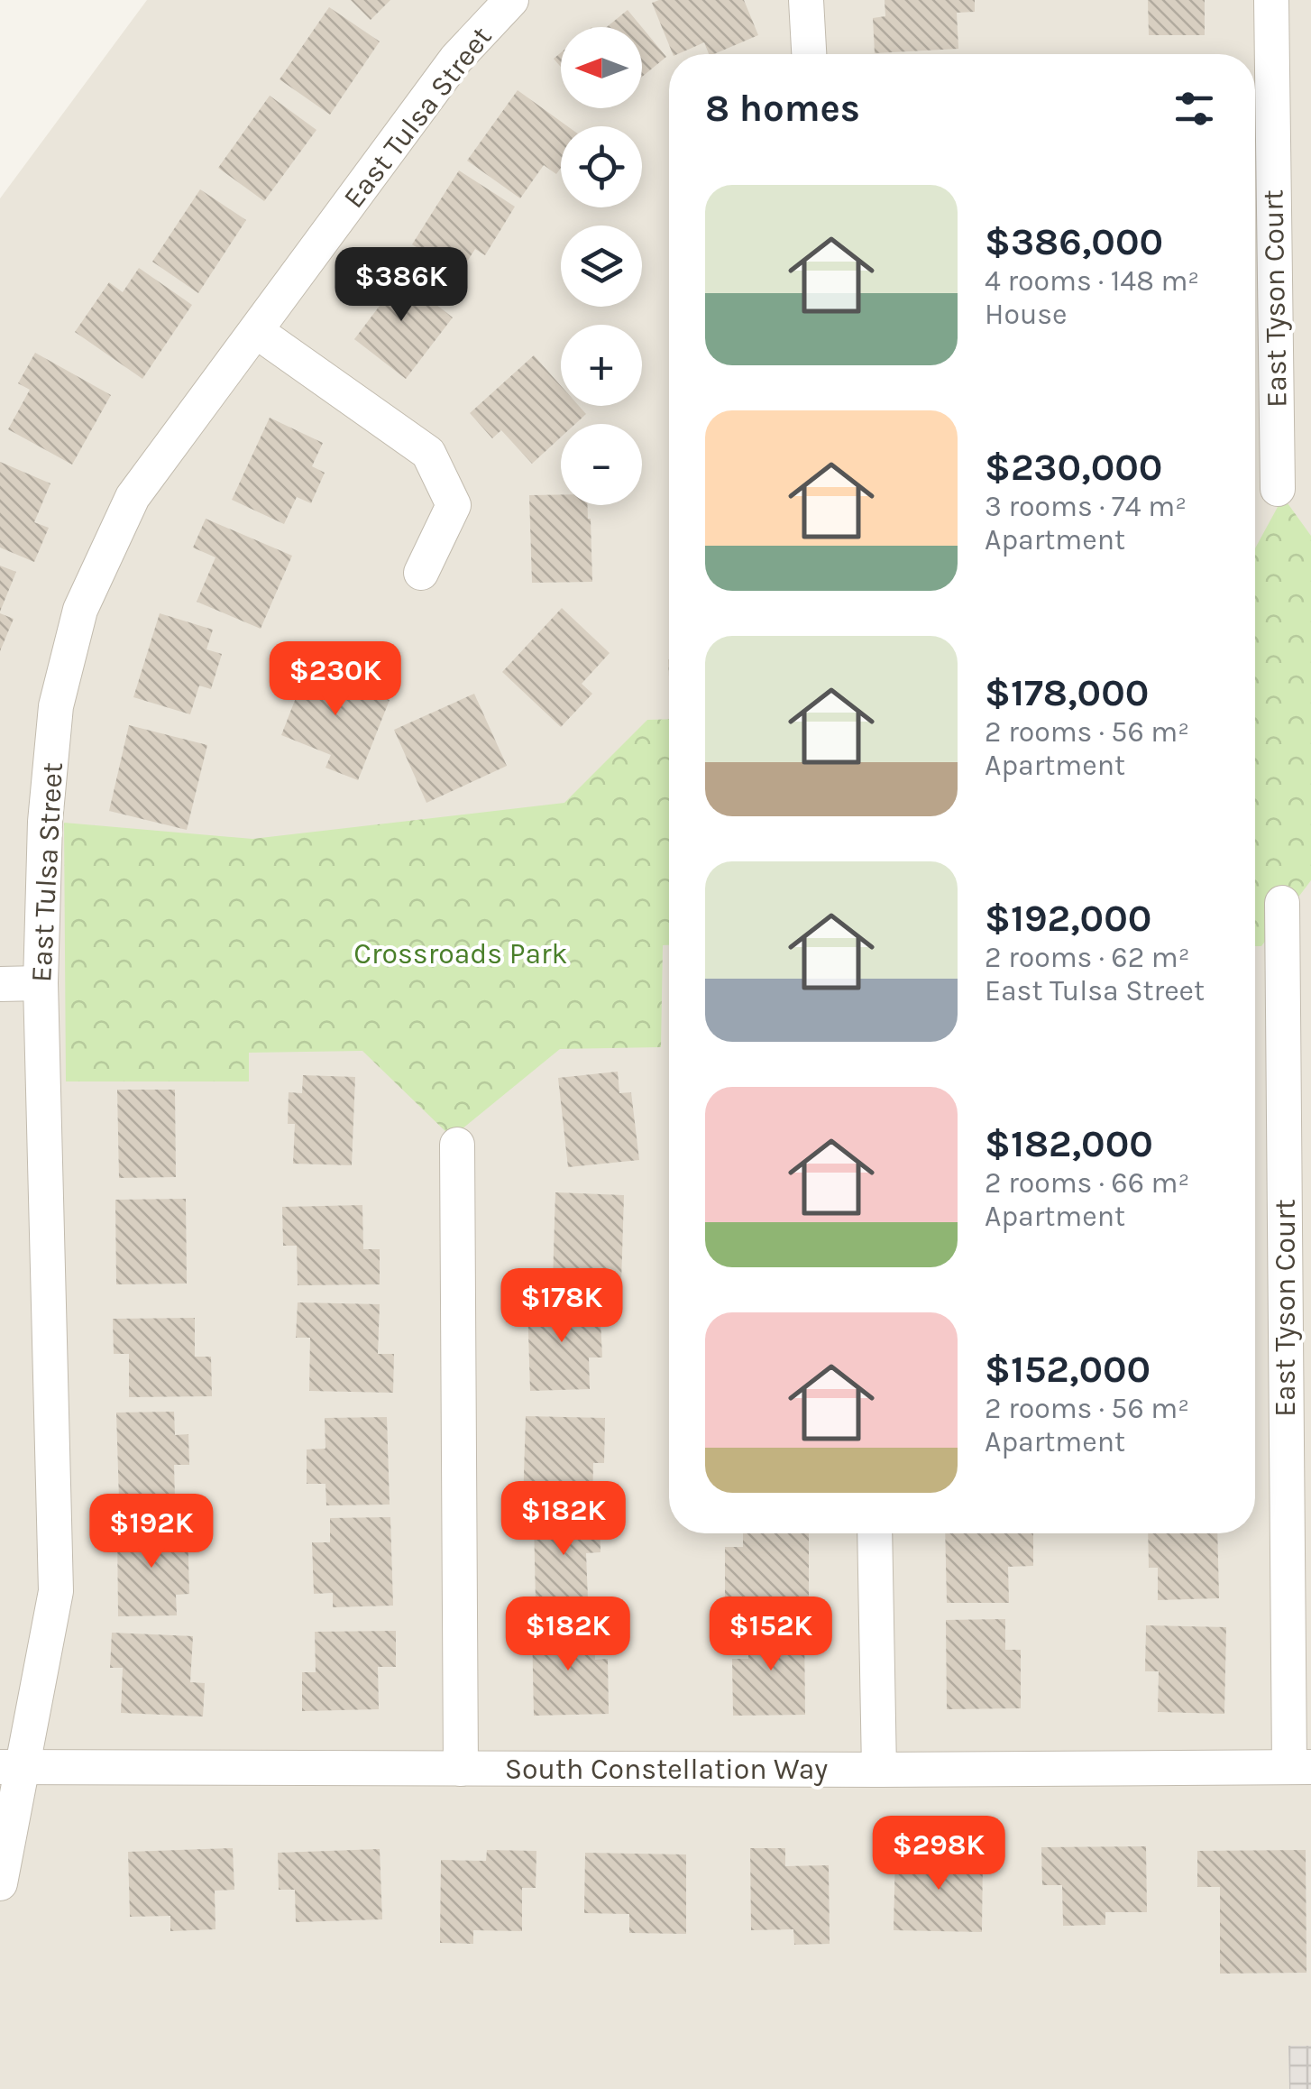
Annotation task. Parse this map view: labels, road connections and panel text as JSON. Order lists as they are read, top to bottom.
{
  "streets": {
    "street": ["East Tulsa Street", "East Tyson Court", "South Constellation Way"]
  },
  "crossings": [
    ["East Tulsa Street", "South Constellation Way"],
    ["East Tyson Court", "South Constellation Way"]
  ],
  "parks": ["Crossroads Park"],
  "north": "left",
  "page": {
    "map_buttons": ["+", "−"],
    "heading": "8 homes",
    "list": [
      {
        "name": "$386,000",
        "note": "4 rooms · 148 m² · House"
      },
      {
        "name": "$230,000",
        "note": "3 rooms · 74 m² · Apartment"
      },
      {
        "name": "$178,000",
        "note": "2 rooms · 56 m² · Apartment"
      },
      {
        "name": "$192,000",
        "note": "2 rooms · 62 m² · East Tulsa Street"
      },
      {
        "name": "$182,000",
        "note": "2 rooms · 66 m² · Apartment"
      },
      {
        "name": "$152,000",
        "note": "2 rooms · 56 m² · Apartment"
      }
    ],
    "price": [
      "$386K",
      "$230K",
      "$178K",
      "$182K",
      "$192K",
      "$182K",
      "$152K",
      "$298K"
    ]
  }
}
